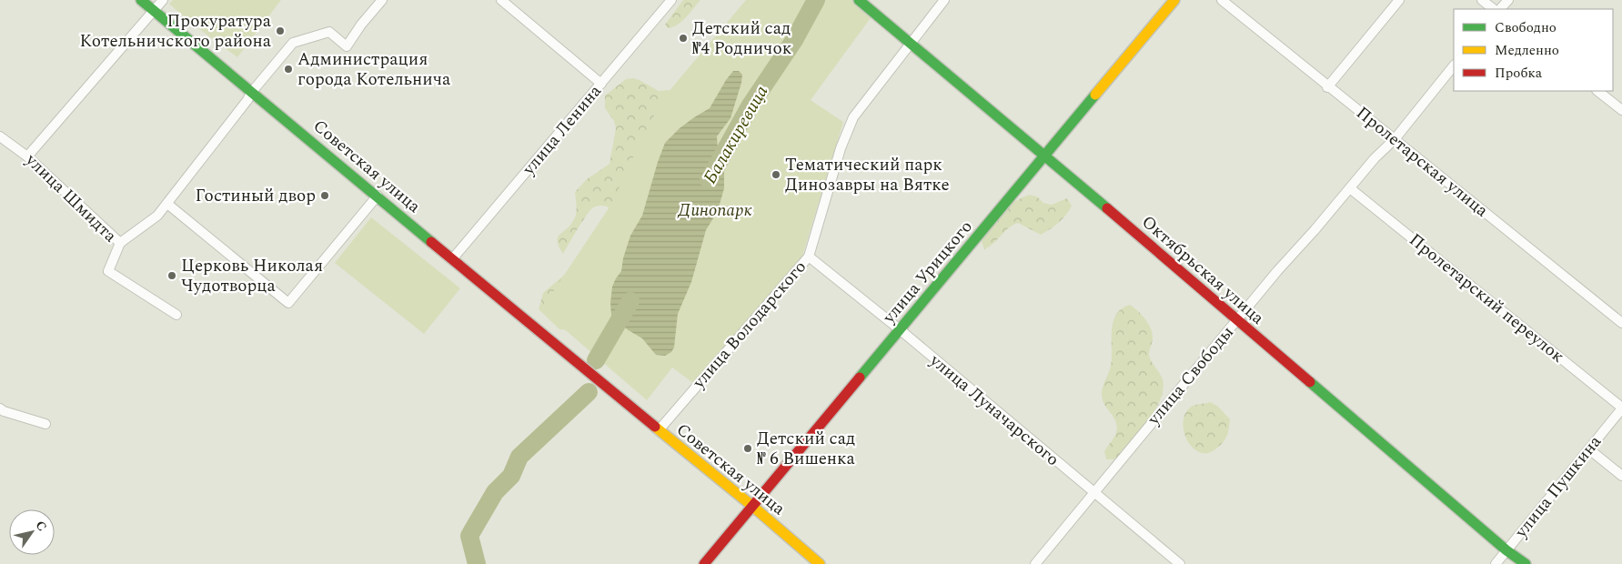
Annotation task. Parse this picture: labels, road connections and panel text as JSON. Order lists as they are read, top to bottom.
{
  "streets": {
    "street": [
      "улица Ленина",
      "Пролетарская улица",
      "Советская улица",
      "улица Шмидта",
      "Октябрьская улица",
      "улица Урицкого",
      "Пролетарский переулок",
      "улица Володарского",
      "улица Свободы",
      "улица Луначарского",
      "улица Пушкина"
    ]
  },
  "crossings": [
    ["улица Ленина", "Советская улица"],
    ["Пролетарская улица", "улица Свободы"],
    ["Советская улица", "улица Урицкого"],
    ["Советская улица", "улица Володарского"],
    ["Октябрьская улица", "улица Урицкого"],
    ["Октябрьская улица", "улица Володарского"],
    ["Октябрьская улица", "улица Свободы"],
    ["Октябрьская улица", "улица Пушкина"],
    ["улица Урицкого", "улица Луначарского"],
    ["Пролетарский переулок", "улица Свободы"],
    ["Пролетарский переулок", "улица Пушкина"],
    ["улица Володарского", "улица Луначарского"],
    ["улица Свободы", "улица Луначарского"]
  ],
  "water": ["Балакиревица"],
  "parks": ["Динопарк"],
  "places": [
    "Прокуратура Котельничского района",
    "Детский сад №4 Родничок",
    "Администрация города Котельнича",
    "Тематический парк Динозавры на Вятке",
    "Гостиный двор",
    "Церковь Николая Чудотворца",
    "Детский сад № 6 Вишенка"
  ],
  "legend": ["Свободно", "Медленно", "Пробка"],
  "north": "top right"
}
